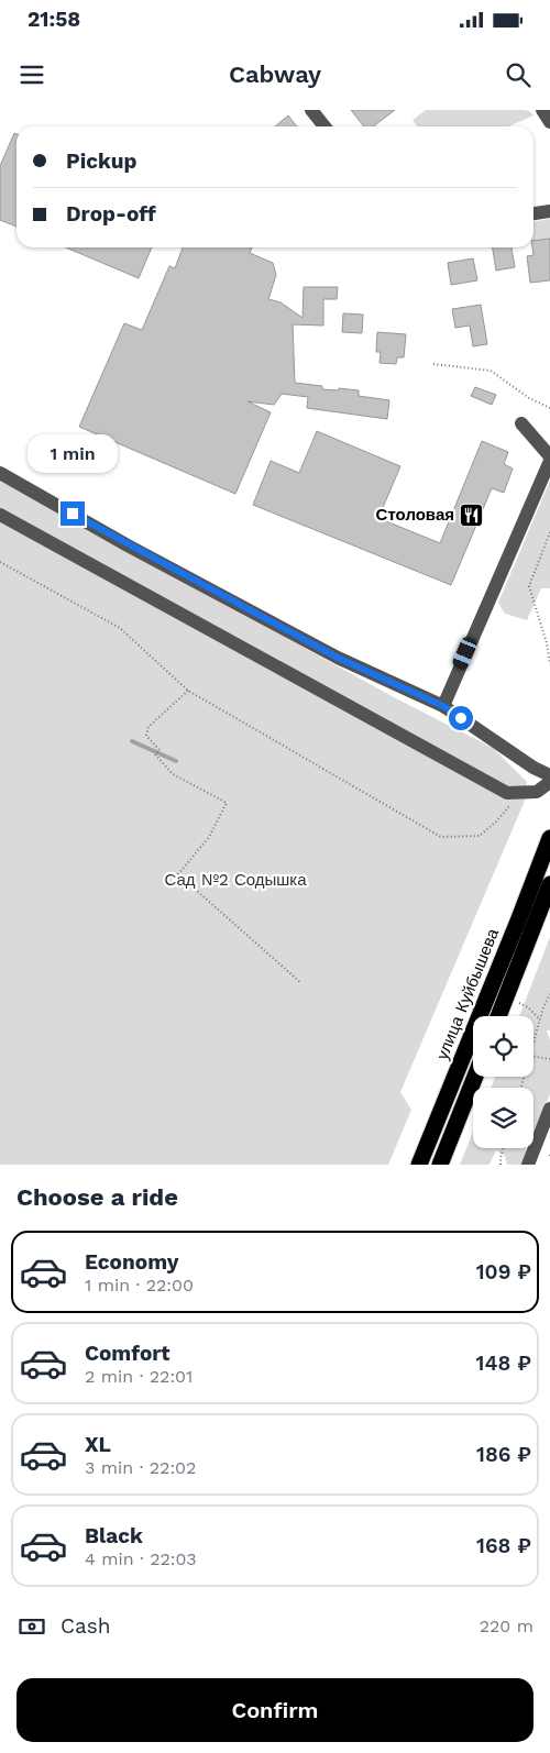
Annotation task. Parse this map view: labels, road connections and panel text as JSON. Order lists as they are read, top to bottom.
{
  "streets": {
    "highway": ["улица Куйбышева"]
  },
  "parks": ["Сад №2 Содышка"],
  "places": {
    "restaurant": ["Столовая"]
  },
  "page": {
    "status": "21:58",
    "header": "Cabway",
    "banner": ["Pickup", "Drop-off"],
    "bubble": "1 min",
    "heading": "Choose a ride",
    "list": [
      {
        "name": "Economy",
        "note": "1 min · 22:00",
        "value": "109 ₽"
      },
      {
        "name": "Comfort",
        "note": "2 min · 22:01",
        "value": "148 ₽"
      },
      {
        "name": "XL",
        "note": "3 min · 22:02",
        "value": "186 ₽"
      },
      {
        "name": "Black",
        "note": "4 min · 22:03",
        "value": "168 ₽"
      }
    ],
    "pay": ["Cash", "220 m"],
    "buttons": "Confirm"
  }
}
